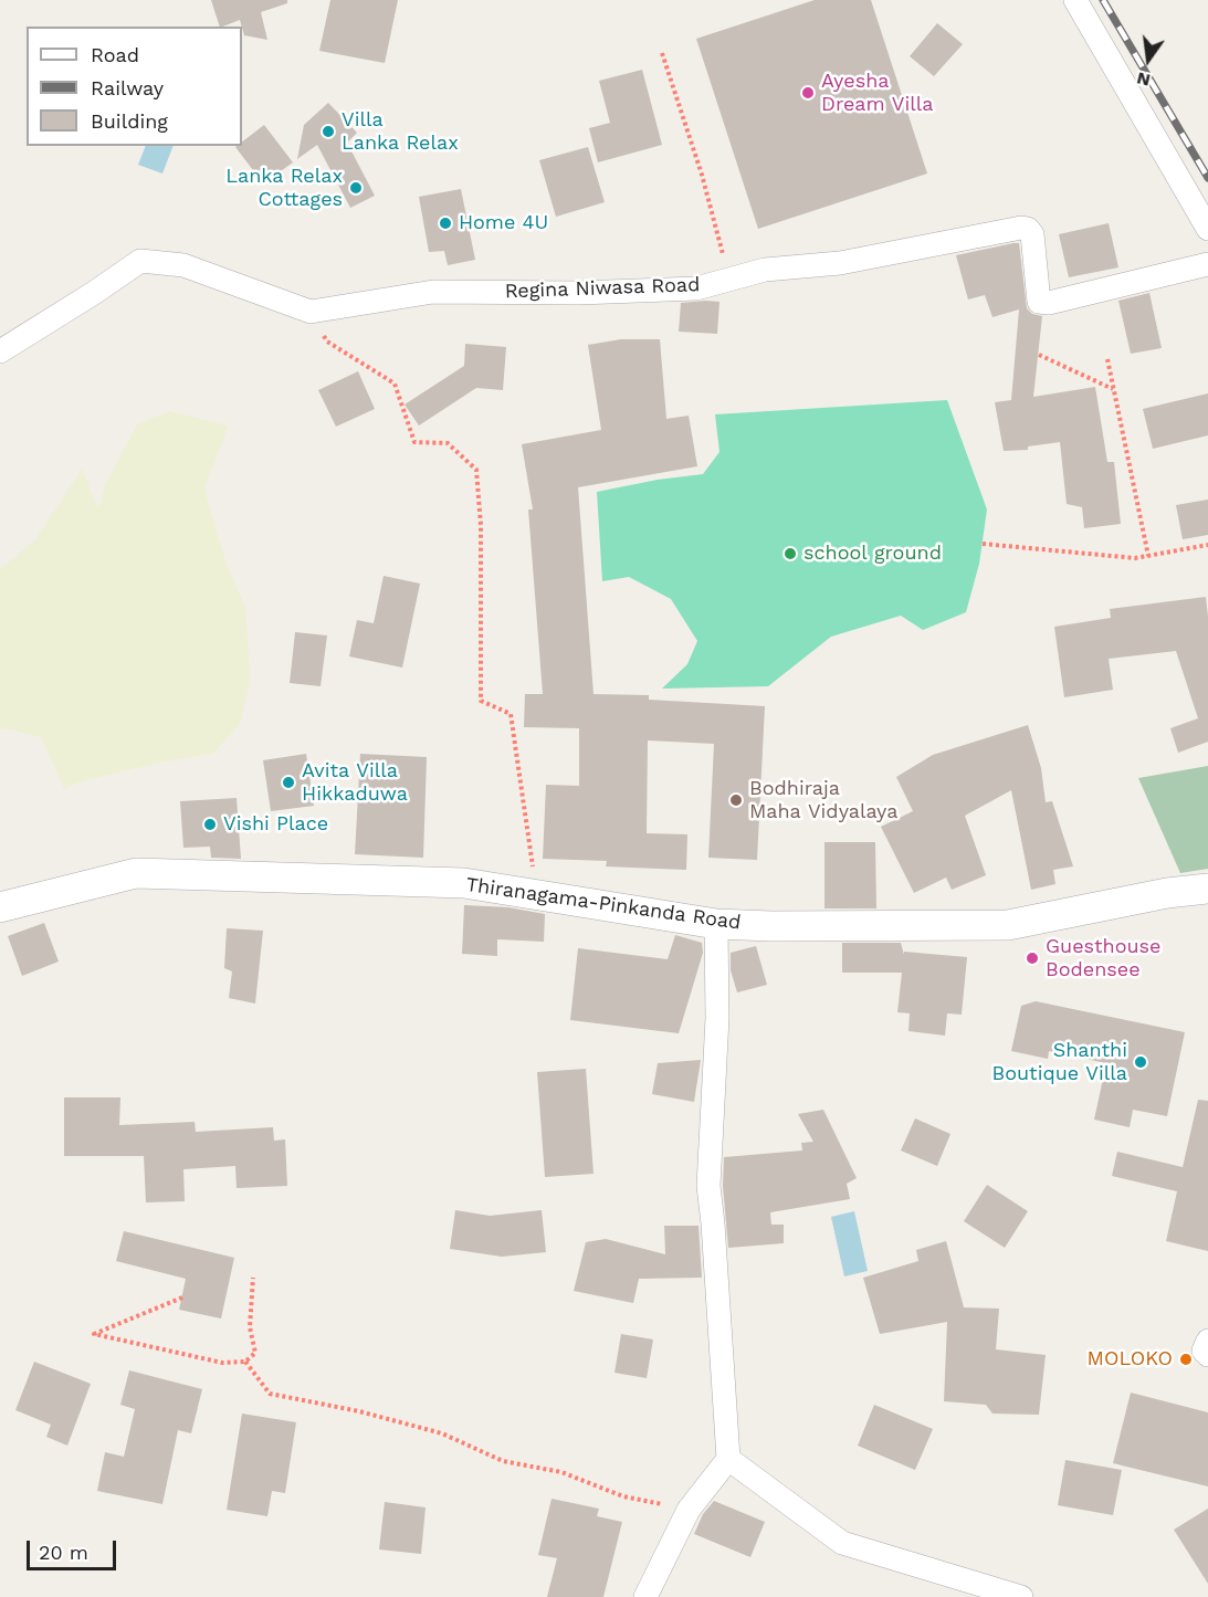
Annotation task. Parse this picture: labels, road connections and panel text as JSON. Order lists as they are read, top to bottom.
{
  "streets": {
    "street": ["Regina Niwasa Road", "Thiranagama-Pinkanda Road"]
  },
  "places": [
    "Ayesha Dream Villa",
    "Villa Lanka Relax",
    "Lanka Relax Cottages",
    "Home 4U",
    "school ground",
    "Avita Villa Hikkaduwa",
    "Bodhiraja Maha Vidyalaya",
    "Vishi Place",
    "Guesthouse Bodensee",
    "Shanthi Boutique Villa",
    "MOLOKO"
  ],
  "legend": ["Road", "Railway", "Building"],
  "scale_bar": "20 m",
  "north": "bottom"
}
